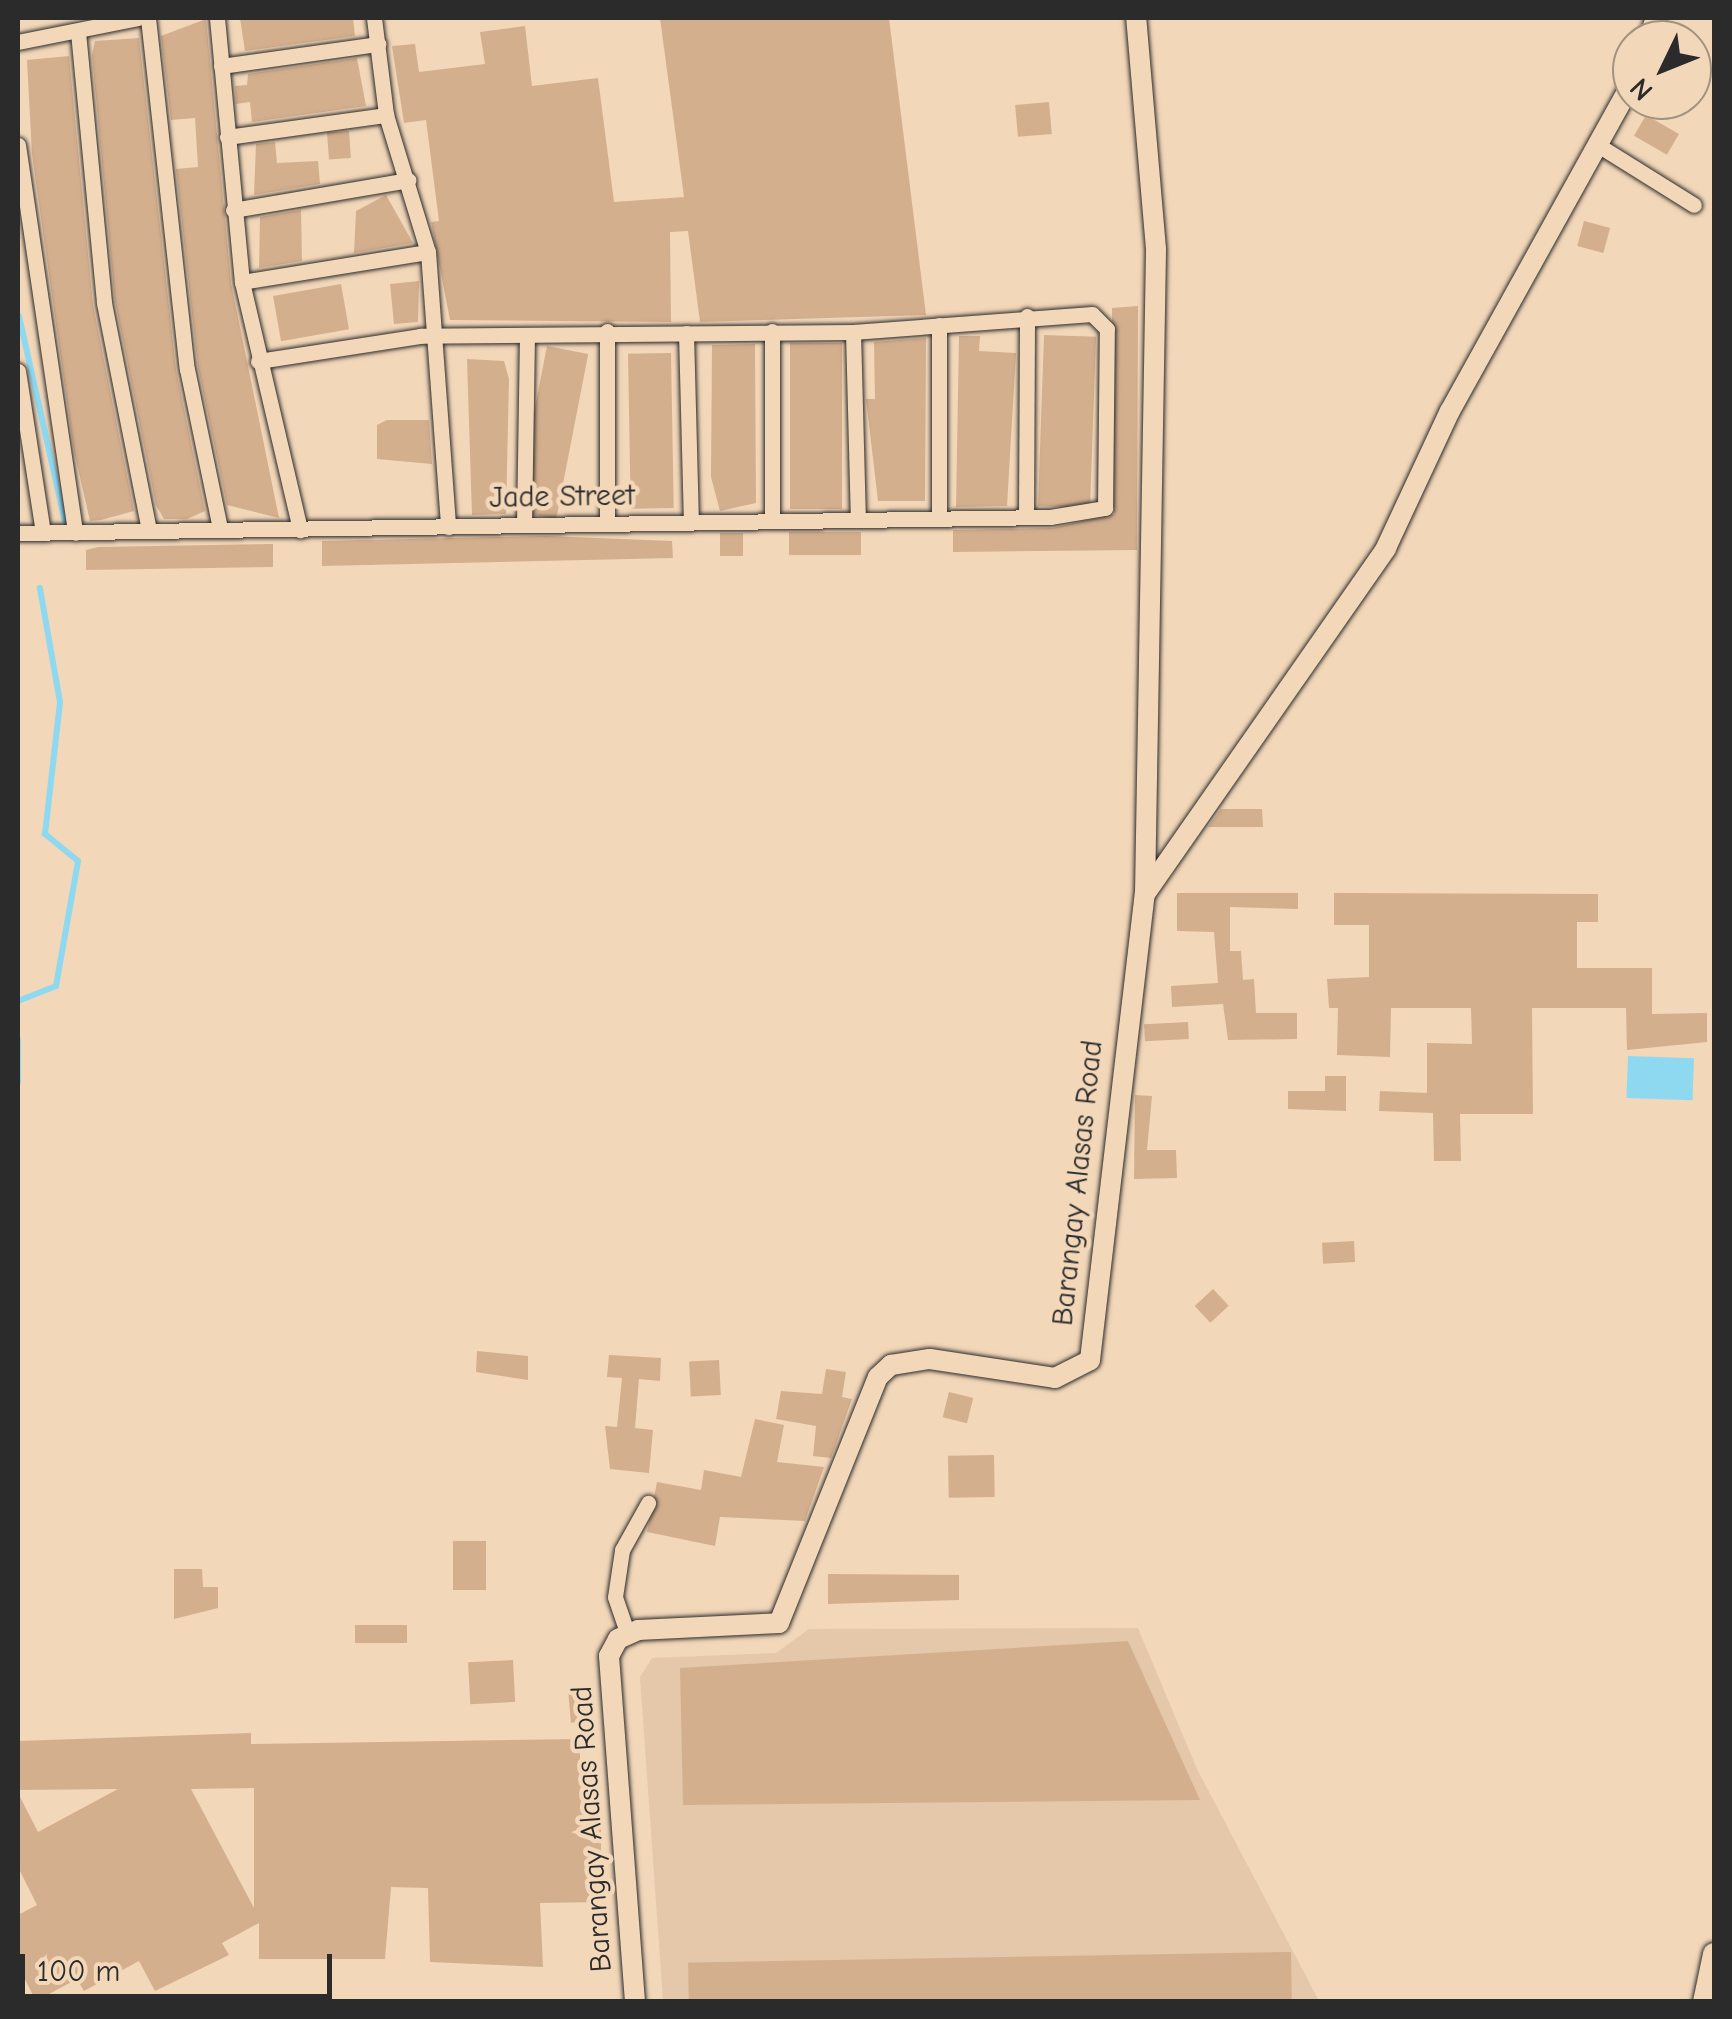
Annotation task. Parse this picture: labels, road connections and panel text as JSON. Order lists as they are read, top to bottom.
{
  "streets": {
    "street": ["Jade Street", "Barangay Alasas Road"]
  },
  "scale_bar": "100 m",
  "north": "bottom left"
}
